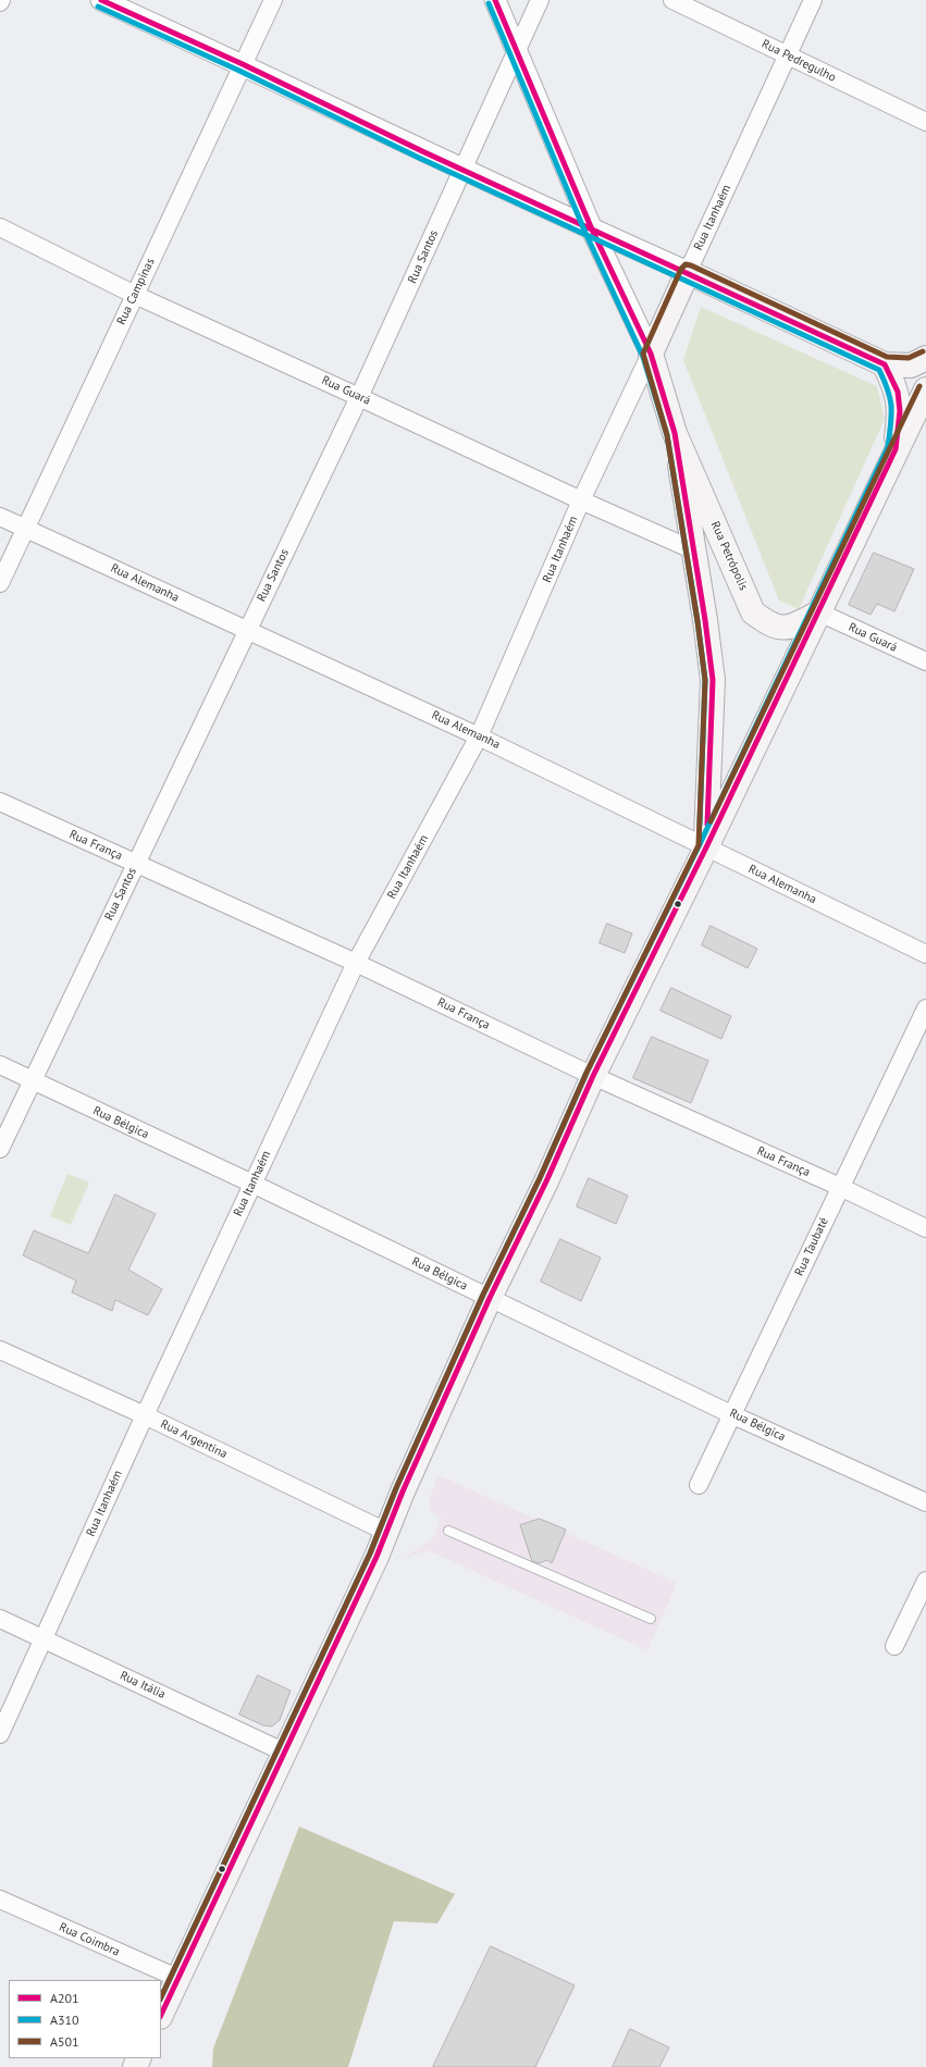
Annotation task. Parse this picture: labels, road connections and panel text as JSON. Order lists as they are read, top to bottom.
{
  "streets": {
    "main road": ["Rua Itanhaém", "Rua Petrópolis"],
    "street": [
      "Rua Pedregulho",
      "Rua Santos",
      "Rua Campinas",
      "Rua Guará",
      "Rua Alemanha",
      "Rua França",
      "Rua Bélgica",
      "Rua Taubaté",
      "Rua Argentina",
      "Rua Itália",
      "Rua Coimbra"
    ]
  },
  "crossings": [
    ["Rua Pedregulho", "Rua Itanhaém"],
    ["Rua Itanhaém", "Rua Guará"],
    ["Rua Itanhaém", "Rua Petrópolis"],
    ["Rua Itanhaém", "Rua Alemanha"],
    ["Rua Itanhaém", "Rua França"],
    ["Rua Itanhaém", "Rua Bélgica"],
    ["Rua Itanhaém", "Rua Argentina"],
    ["Rua Itanhaém", "Rua Itália"],
    ["Rua Santos", "Rua Guará"],
    ["Rua Santos", "Rua Petrópolis"],
    ["Rua Santos", "Rua Alemanha"],
    ["Rua Santos", "Rua França"],
    ["Rua Santos", "Rua Bélgica"],
    ["Rua Campinas", "Rua Guará"],
    ["Rua Campinas", "Rua Alemanha"],
    ["Rua Guará", "Rua Petrópolis"],
    ["Rua Petrópolis", "Rua Alemanha"],
    ["Rua França", "Rua Taubaté"],
    ["Rua Bélgica", "Rua Taubaté"]
  ],
  "lines": ["transit line A201", "transit line A310", "transit line A501"],
  "legend": ["A201", "A310", "A501"]
}
